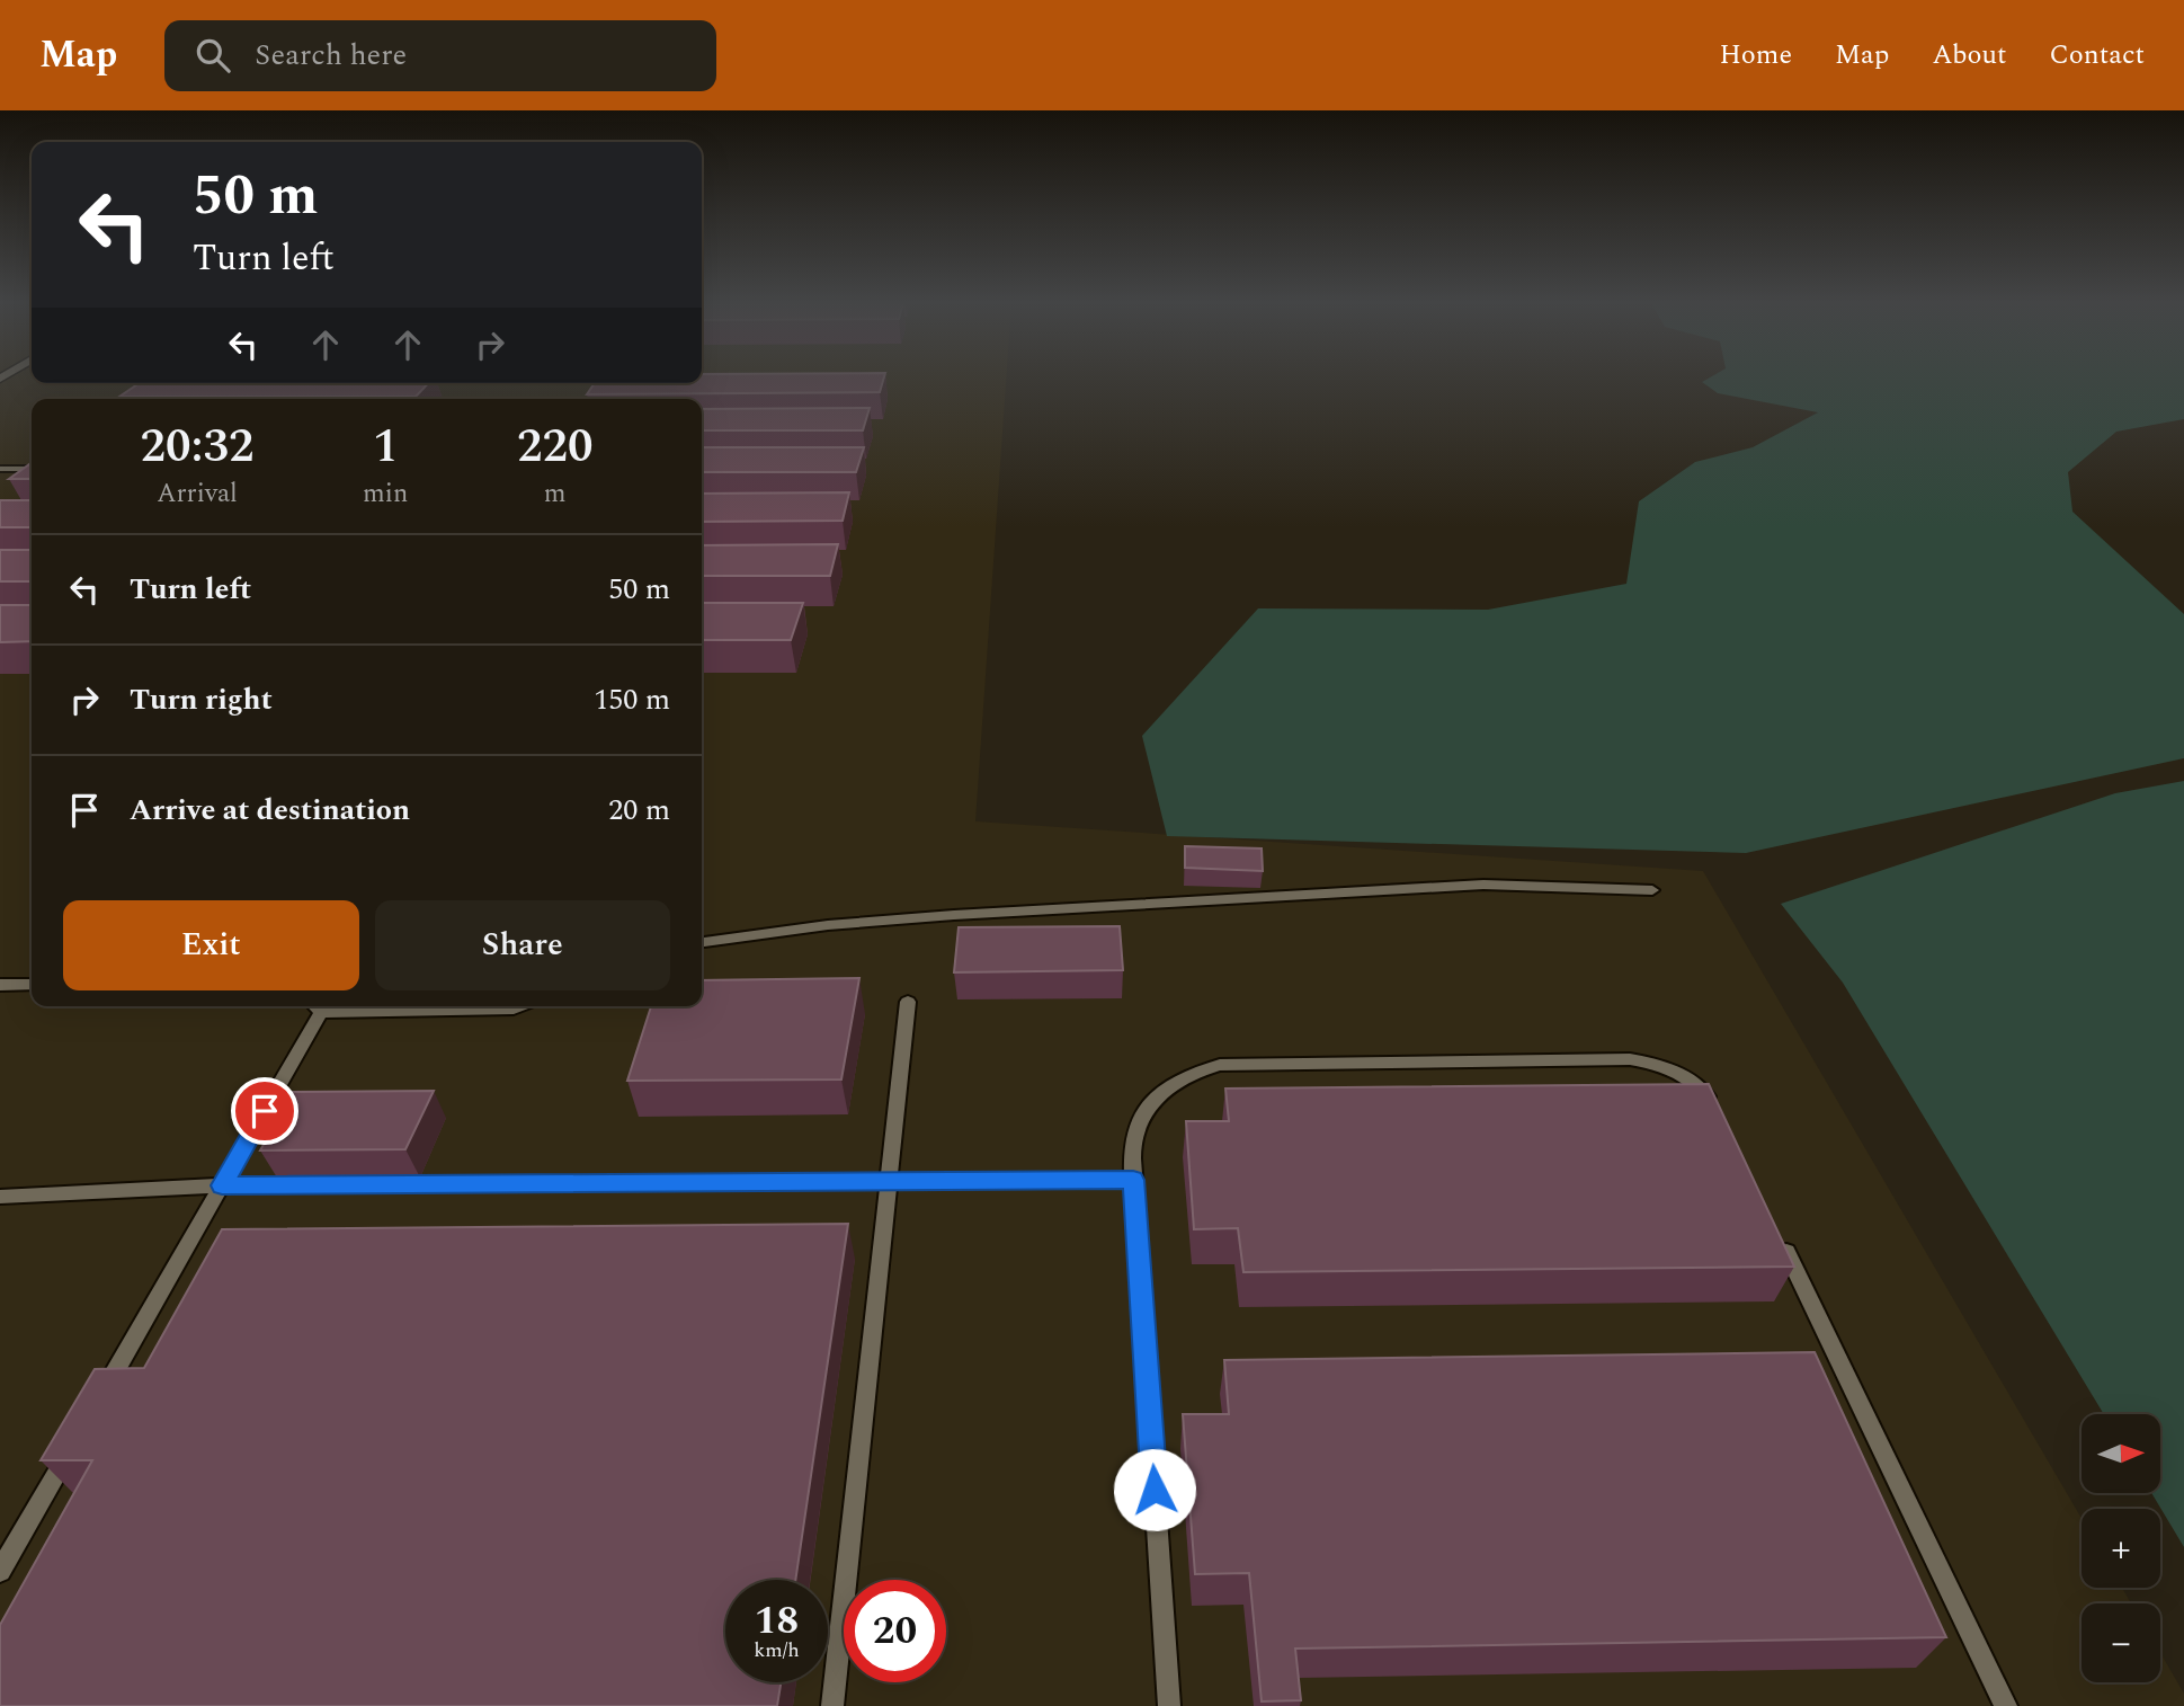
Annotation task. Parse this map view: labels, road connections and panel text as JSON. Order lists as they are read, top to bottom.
{
  "north": "right",
  "page": {
    "header": "Map",
    "search": "Search here",
    "nav": [
      "Home",
      "Map",
      "About",
      "Contact"
    ],
    "turn": ["50 m", "Turn left"],
    "eta": [
      "20:32",
      "Arrival",
      "1",
      "min",
      "220",
      "m"
    ],
    "list": [
      {
        "name": "Turn left",
        "value": "50 m"
      },
      {
        "name": "Turn right",
        "value": "150 m"
      },
      {
        "name": "Arrive at destination",
        "value": "20 m"
      }
    ],
    "buttons": ["Exit", "Share"],
    "map_buttons": ["+", "−"],
    "speed": "18 km/h",
    "limit": "20"
  }
}
